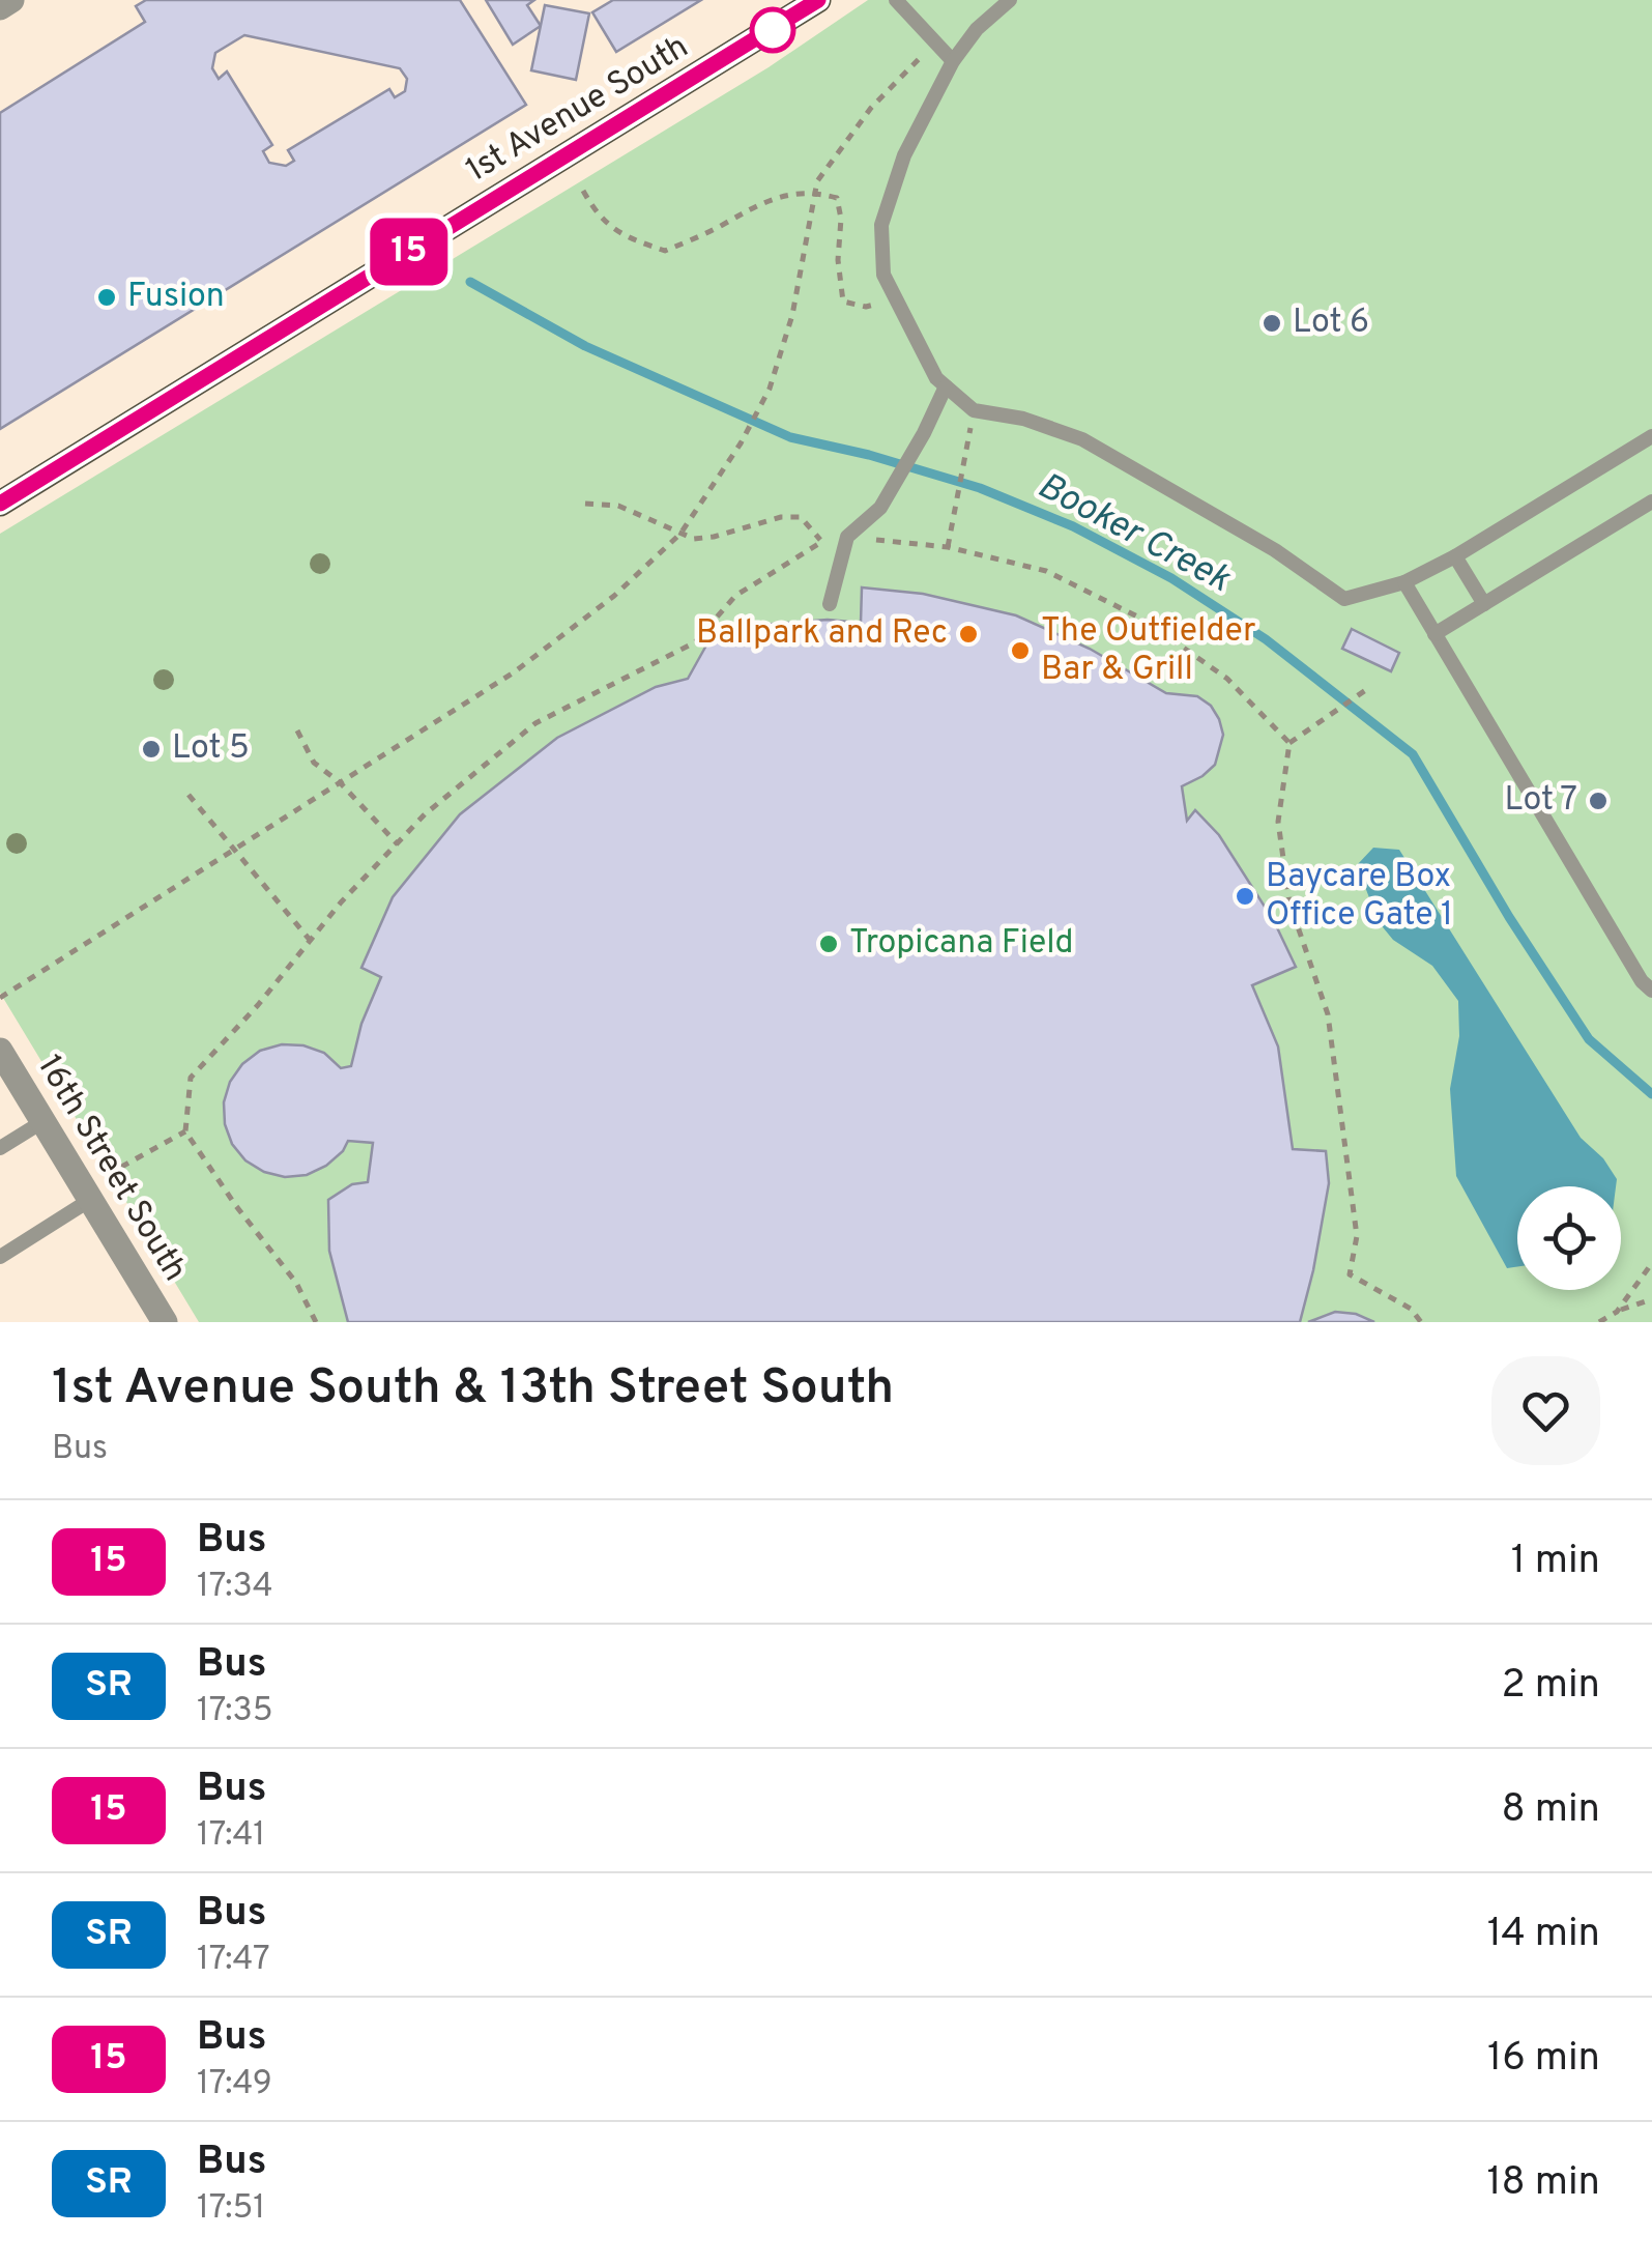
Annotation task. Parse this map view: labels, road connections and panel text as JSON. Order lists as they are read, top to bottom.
{
  "streets": {
    "main road": ["1st Avenue South"],
    "street": ["16th Street South"]
  },
  "water": ["Booker Creek"],
  "places": [
    "Fusion",
    "Lot 6",
    "Ballpark and Rec",
    "The Outfielder Bar & Grill",
    "Lot 5",
    "Lot 7",
    "Baycare Box Office Gate 1",
    "Tropicana Field"
  ],
  "lines": ["bus line 15"],
  "page": {
    "on_map": "15",
    "heading": ["1st Avenue South & 13th Street South", "Bus"],
    "list": [
      {
        "mark": "15",
        "name": "Bus",
        "note": "17:34",
        "value": "1 min"
      },
      {
        "mark": "SR",
        "name": "Bus",
        "note": "17:35",
        "value": "2 min"
      },
      {
        "mark": "15",
        "name": "Bus",
        "note": "17:41",
        "value": "8 min"
      },
      {
        "mark": "SR",
        "name": "Bus",
        "note": "17:47",
        "value": "14 min"
      },
      {
        "mark": "15",
        "name": "Bus",
        "note": "17:49",
        "value": "16 min"
      },
      {
        "mark": "SR",
        "name": "Bus",
        "note": "17:51",
        "value": "18 min"
      }
    ]
  }
}
